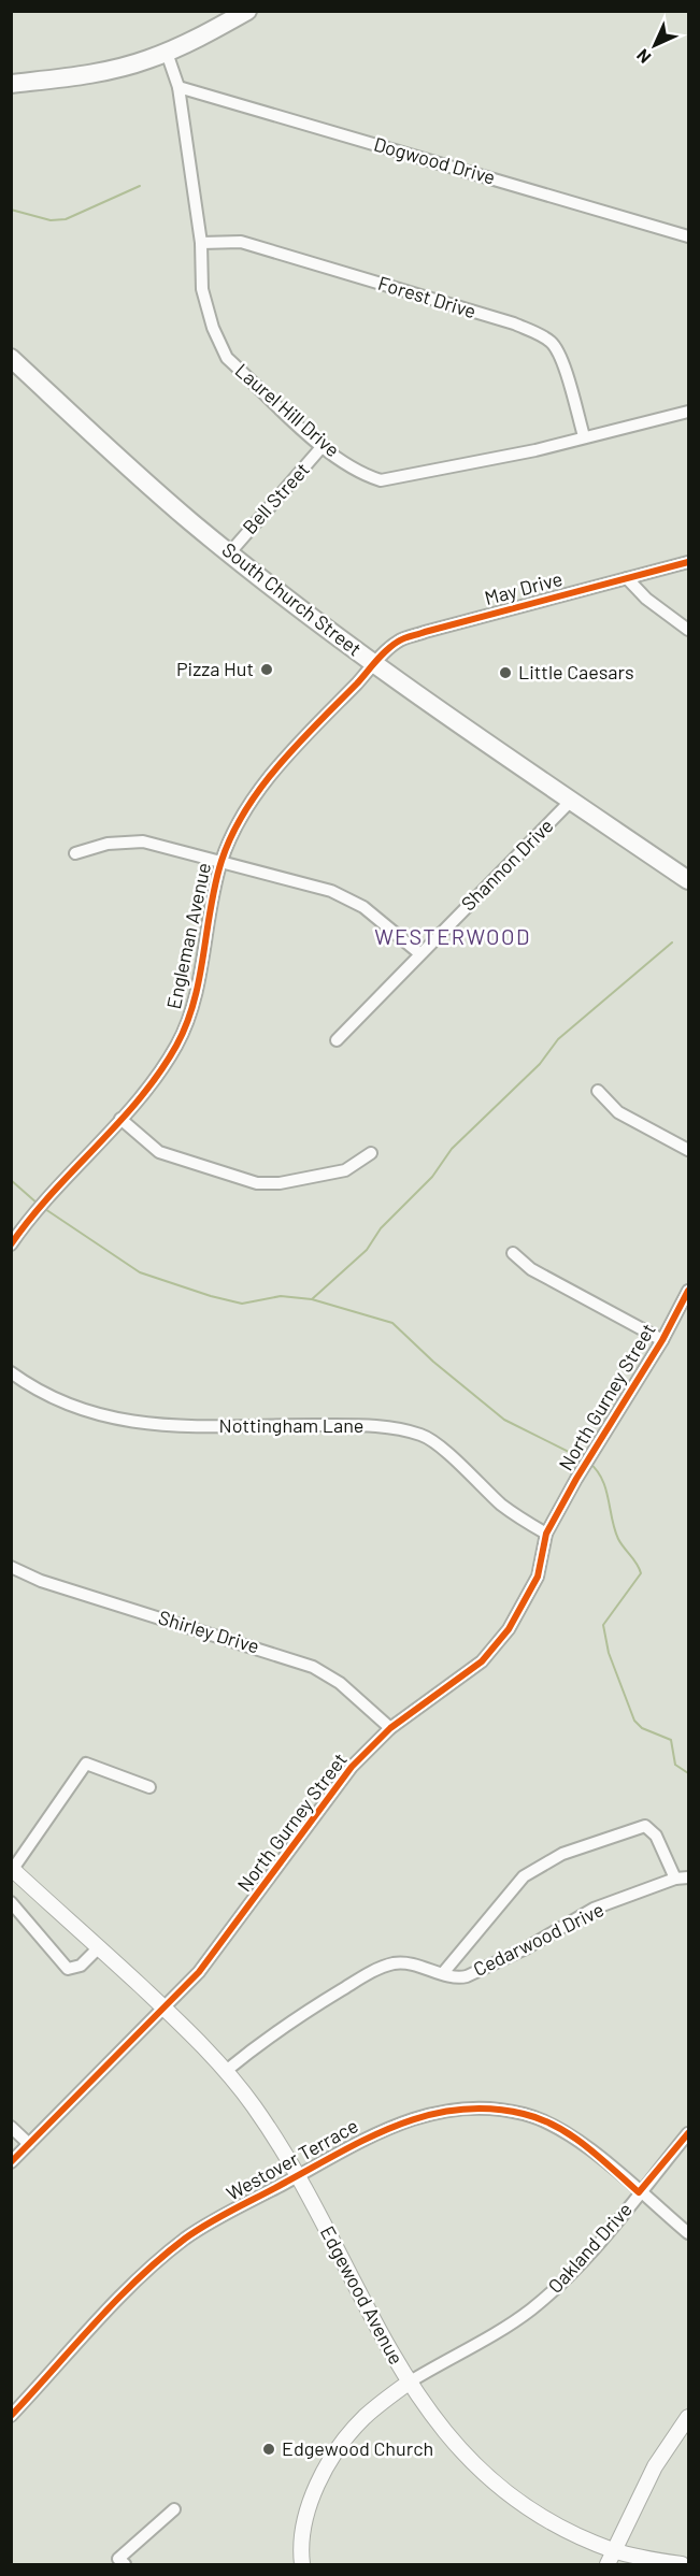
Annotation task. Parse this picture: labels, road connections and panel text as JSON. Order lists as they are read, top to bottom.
{
  "streets": {
    "main road": ["South Church Street"],
    "street": [
      "Dogwood Drive",
      "Forest Drive",
      "Laurel Hill Drive",
      "Bell Street",
      "May Drive",
      "Shannon Drive",
      "Engleman Avenue",
      "North Gurney Street",
      "Nottingham Lane",
      "Shirley Drive",
      "Cedarwood Drive",
      "Westover Terrace",
      "Oakland Drive",
      "Edgewood Avenue"
    ]
  },
  "crossings": [
    ["Dogwood Drive", "Laurel Hill Drive"],
    ["Forest Drive", "Laurel Hill Drive"],
    ["Laurel Hill Drive", "Bell Street"],
    ["Bell Street", "South Church Street"],
    ["May Drive", "South Church Street"],
    ["May Drive", "Engleman Avenue"],
    ["South Church Street", "Shannon Drive"],
    ["South Church Street", "Engleman Avenue"],
    ["North Gurney Street", "Nottingham Lane"],
    ["North Gurney Street", "Shirley Drive"],
    ["North Gurney Street", "Edgewood Avenue"],
    ["Cedarwood Drive", "Edgewood Avenue"],
    ["Westover Terrace", "Oakland Drive"],
    ["Westover Terrace", "Edgewood Avenue"],
    ["Oakland Drive", "Edgewood Avenue"]
  ],
  "districts": ["WESTERWOOD"],
  "places": ["Pizza Hut", "Little Caesars", "Edgewood Church"],
  "north": "bottom left"
}
